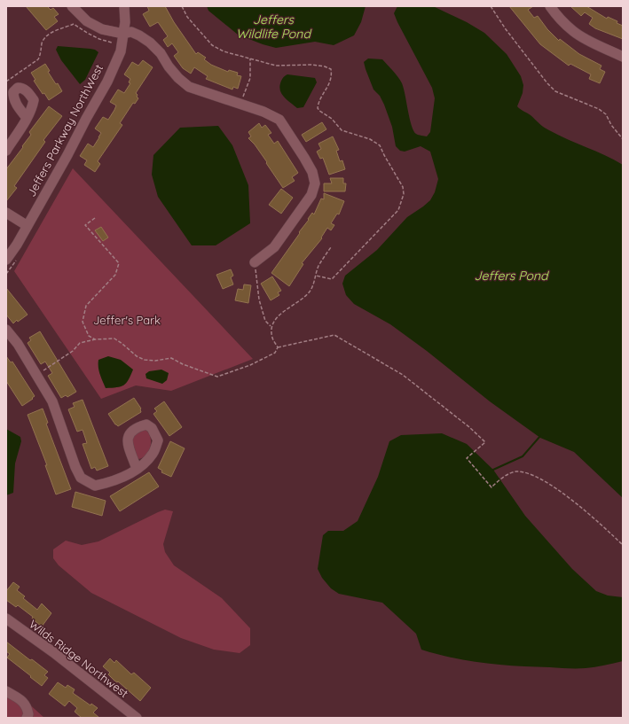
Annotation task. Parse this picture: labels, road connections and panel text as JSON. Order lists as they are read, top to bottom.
{
  "streets": {
    "street": ["Jeffers Parkway NorthWest", "Wilds Ridge Northwest"]
  },
  "water": ["Jeffers Wildlife Pond", "Jeffers Pond"],
  "parks": ["Jeffer's Park"]
}
